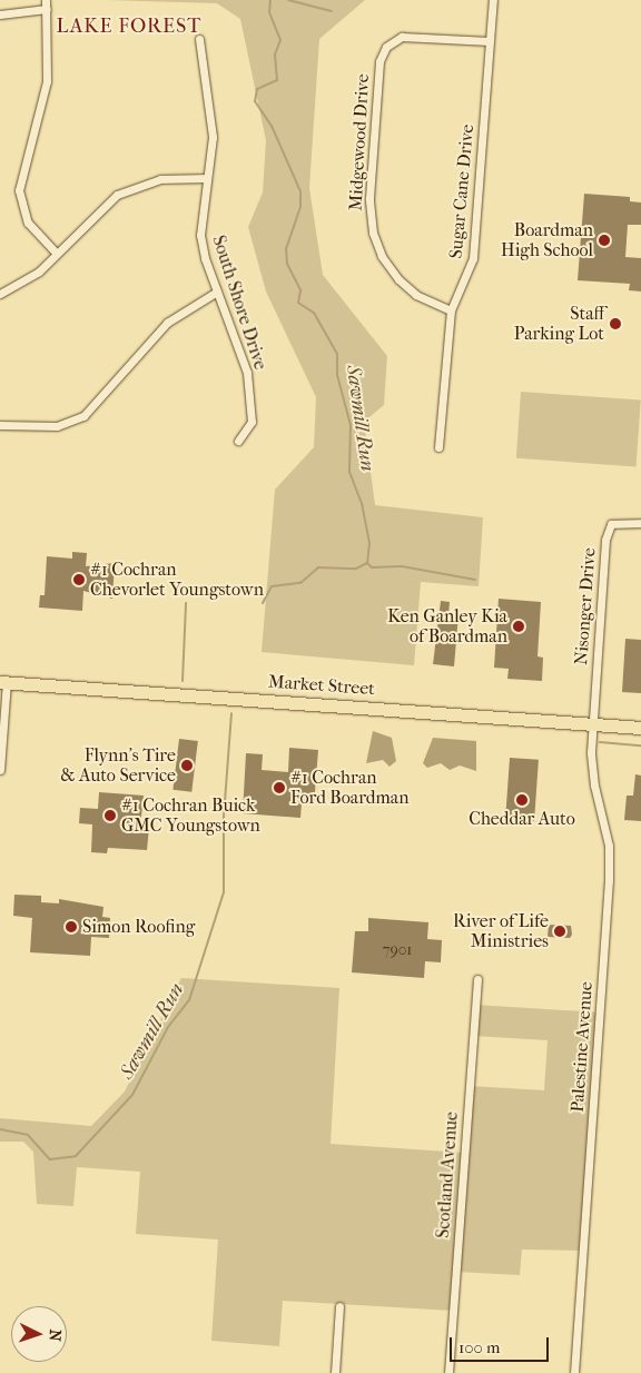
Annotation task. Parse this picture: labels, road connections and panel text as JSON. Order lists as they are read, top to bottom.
{
  "streets": {
    "main road": ["Market Street"],
    "street": [
      "Midgewood Drive",
      "Sugar Cane Drive",
      "South Shore Drive",
      "Nisonger Drive",
      "Palestine Avenue",
      "Scotland Avenue"
    ]
  },
  "crossings": [
    ["Midgewood Drive", "Sugar Cane Drive"],
    ["Nisonger Drive", "Market Street"],
    ["Nisonger Drive", "Palestine Avenue"],
    ["Market Street", "Palestine Avenue"]
  ],
  "districts": ["LAKE FOREST"],
  "water": ["Sawmill Run"],
  "places": [
    "Boardman High School",
    "Staff Parking Lot",
    "#1 Cochran Chevorlet Youngstown",
    "Ken Ganley Kia of Boardman",
    "Flynn's Tire & Auto Service",
    "#1 Cochran Ford Boardman",
    "Cheddar Auto",
    "#1 Cochran Buick GMC Youngstown",
    "Simon Roofing",
    "River of Life Ministries"
  ],
  "house_numbers": ["7901"],
  "scale_bar": "100 m",
  "north": "right"
}
